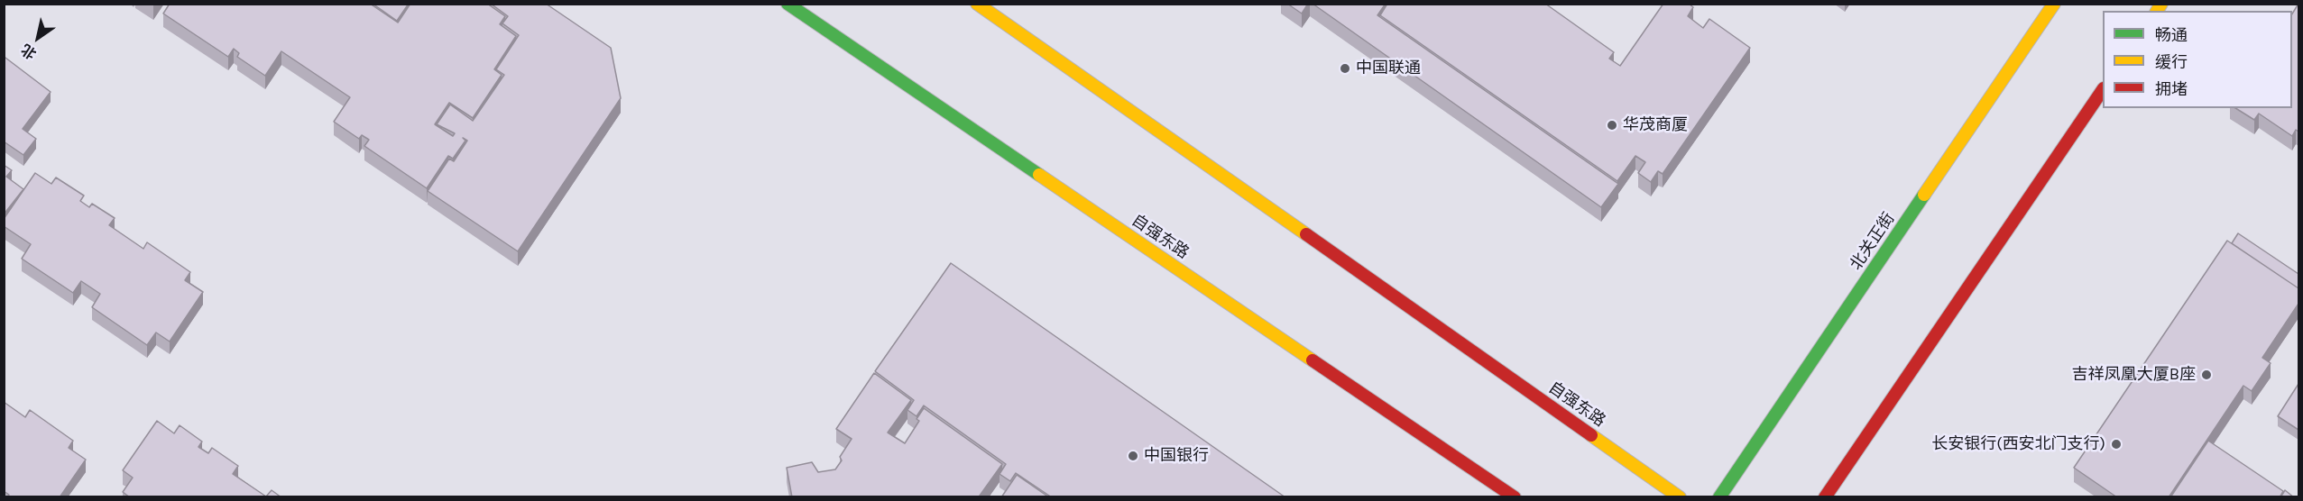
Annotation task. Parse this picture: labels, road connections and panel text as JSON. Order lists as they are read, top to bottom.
{
  "streets": {
    "main road": ["自强东路", "北关正街"]
  },
  "places": [
    "中国联通",
    "华茂商厦",
    "吉祥凤凰大厦B座",
    "长安银行(西安北门支行)",
    "中国银行"
  ],
  "legend": ["畅通", "缓行", "拥堵"],
  "north": "bottom left"
}
